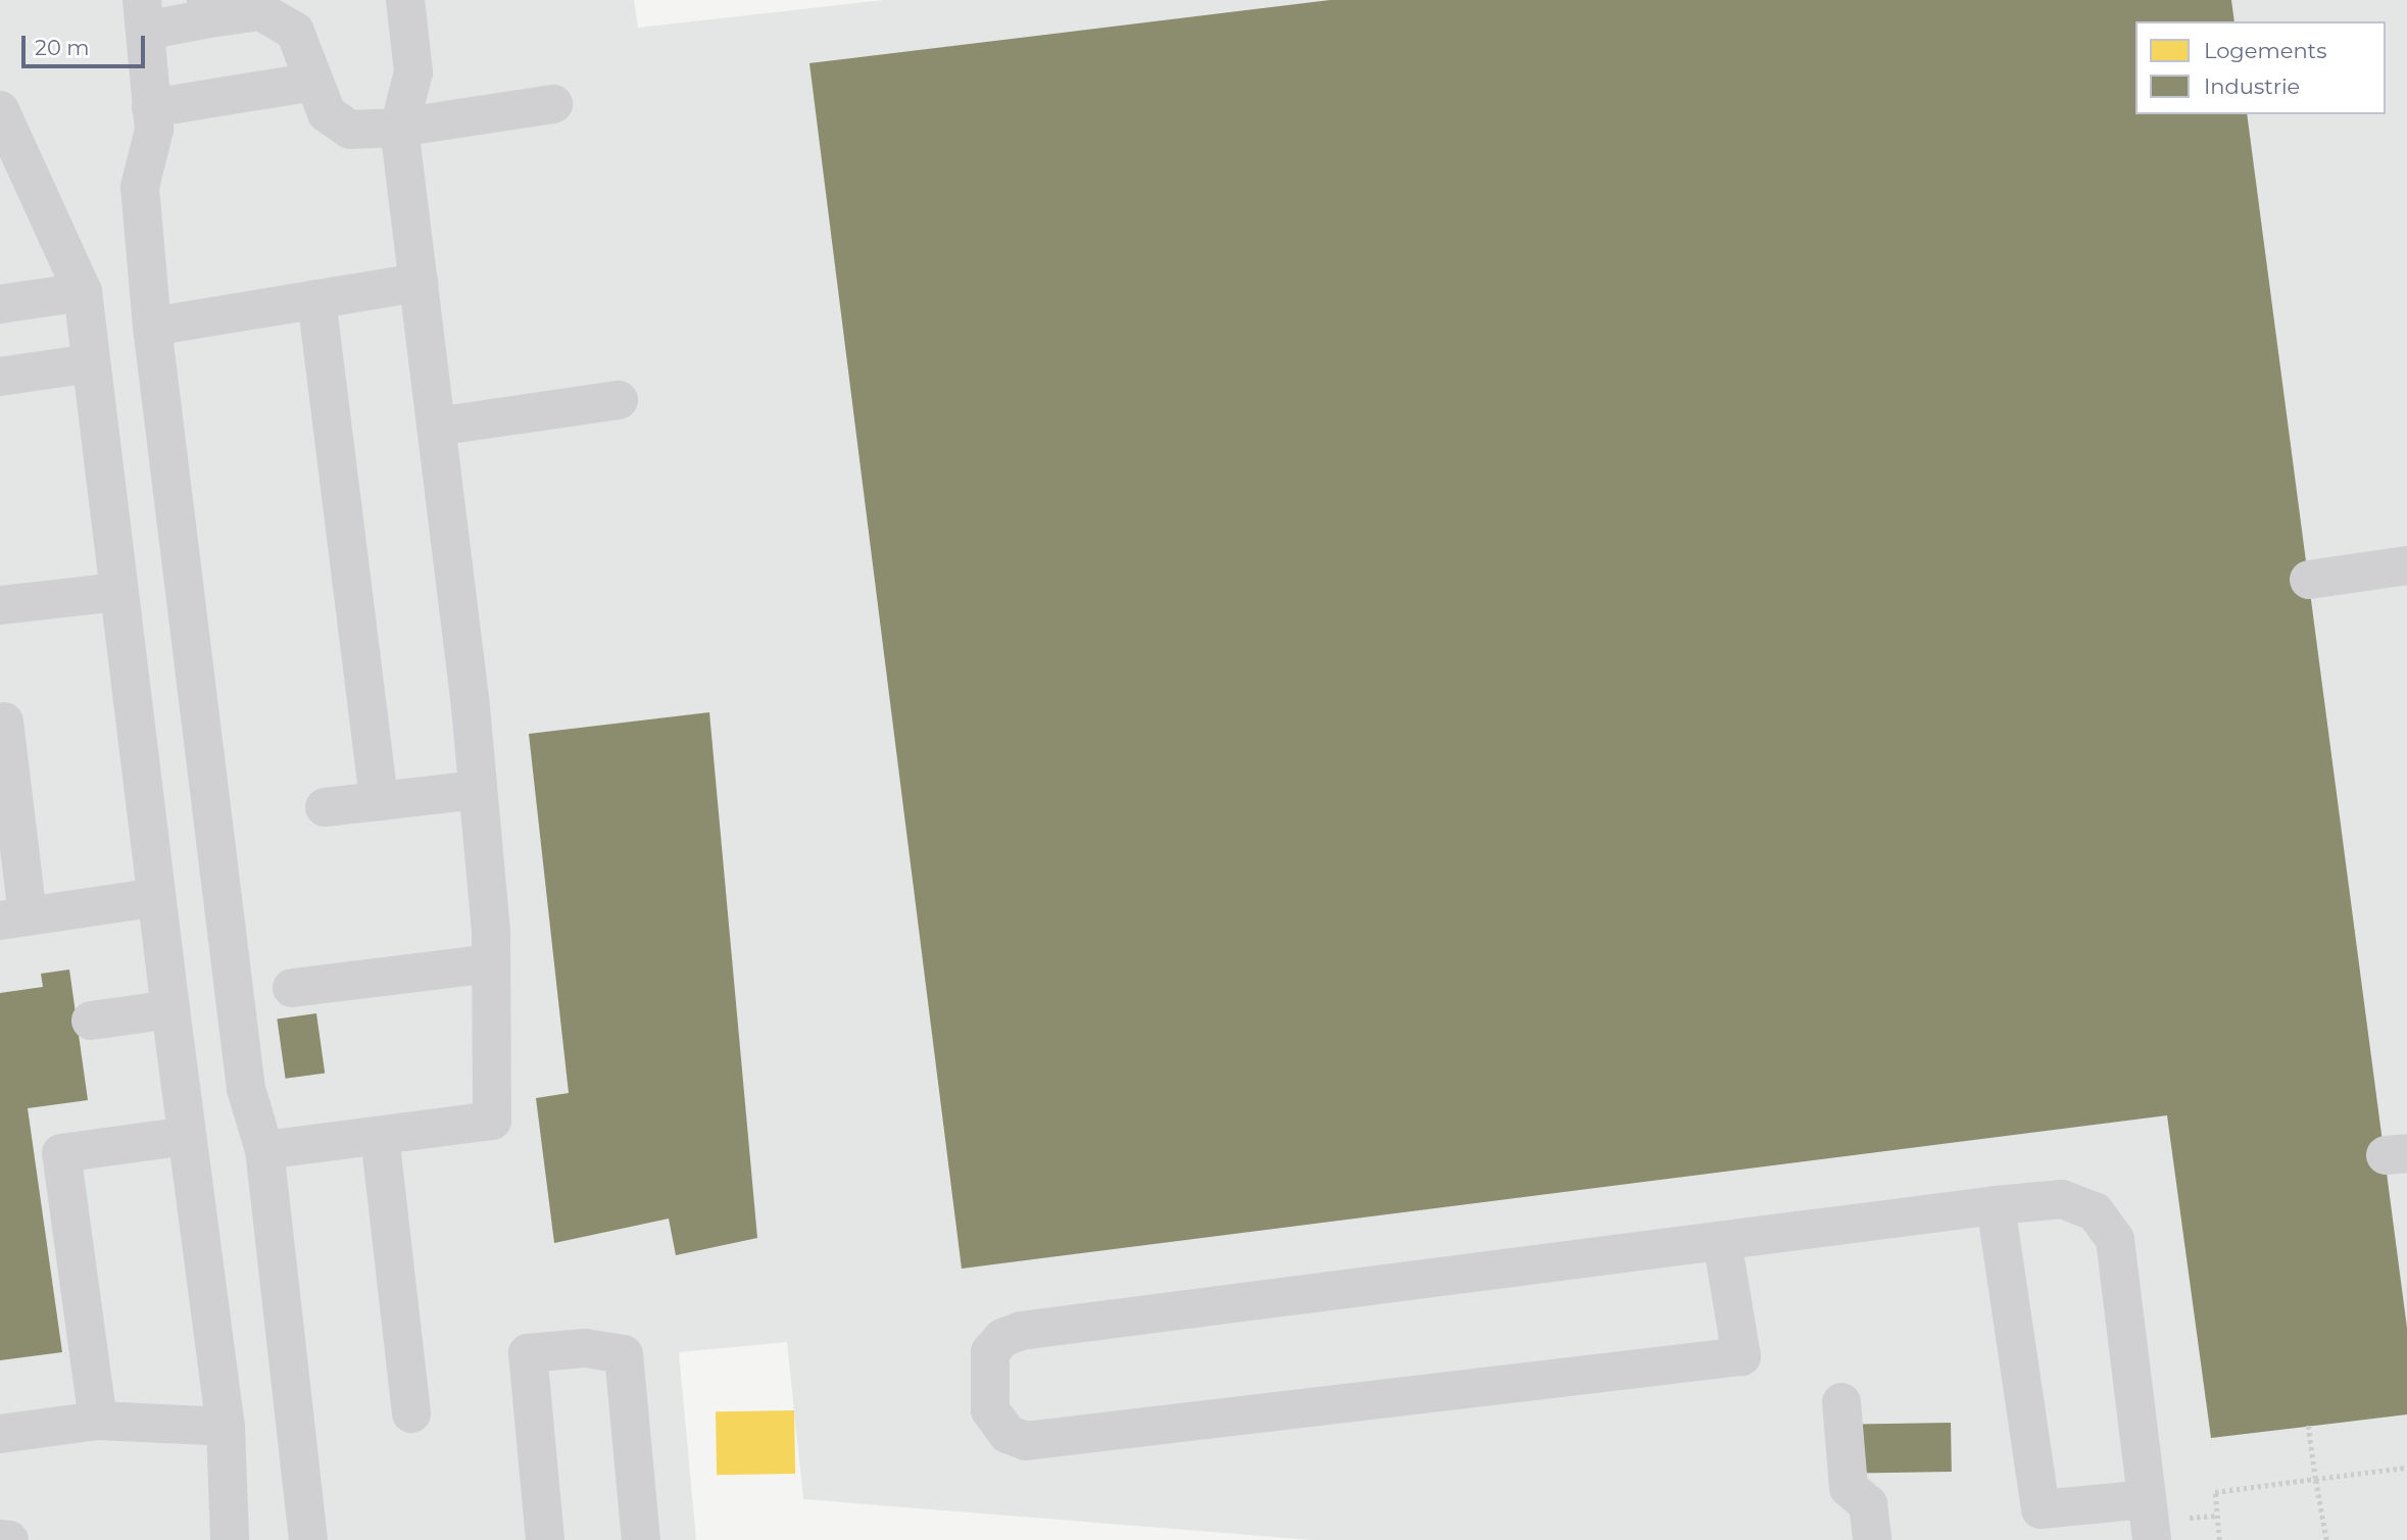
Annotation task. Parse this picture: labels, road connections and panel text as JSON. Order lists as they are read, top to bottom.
{
  "legend": ["Logements", "Industrie"],
  "scale_bar": "20 m"
}
